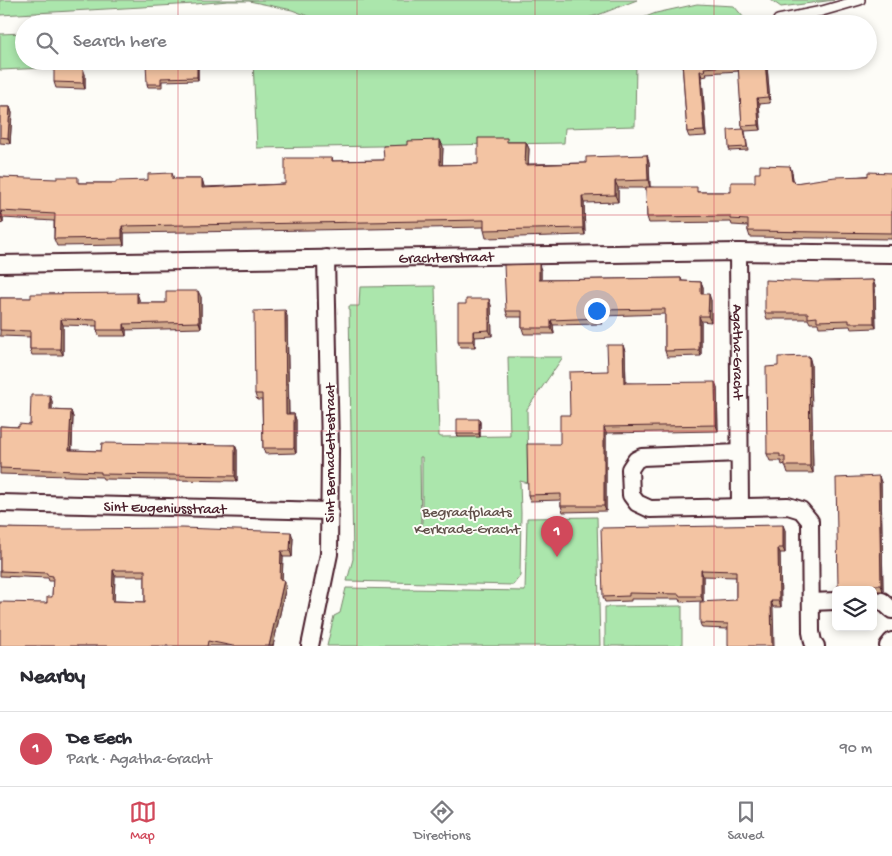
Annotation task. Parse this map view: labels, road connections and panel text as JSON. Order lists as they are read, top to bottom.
{
  "streets": {
    "street": [
      "Grachterstraat",
      "Agatha-Gracht",
      "Sint Bernadettestraat",
      "Sint Eugeniusstraat"
    ]
  },
  "crossings": [
    ["Grachterstraat", "Agatha-Gracht"],
    ["Grachterstraat", "Sint Bernadettestraat"],
    ["Sint Bernadettestraat", "Sint Eugeniusstraat"]
  ],
  "parks": ["Begraafplaats Kerkrade-Gracht"],
  "page": {
    "search": "Search here",
    "pins": "1",
    "heading": "Nearby",
    "list": [
      {
        "mark": "1",
        "name": "De Eech",
        "note": "Park · Agatha-Gracht",
        "value": "90 m"
      }
    ],
    "nav": ["Map", "Directions", "Saved"]
  }
}
